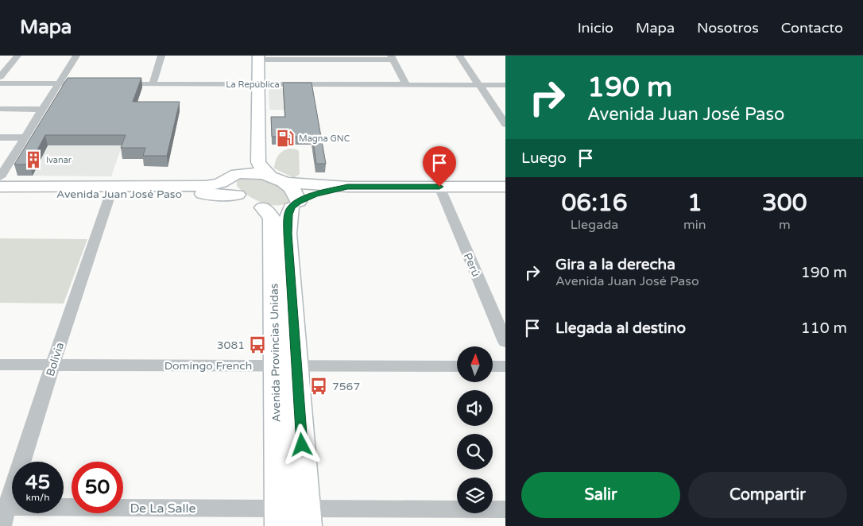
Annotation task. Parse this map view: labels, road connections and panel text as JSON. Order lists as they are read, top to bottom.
{
  "streets": {
    "main road": ["Avenida Juan José Paso", "Avenida Provincias Unidas"],
    "street": [
      "La República",
      "Perú",
      "Bolivia",
      "Domingo French",
      "De La Salle"
    ]
  },
  "crossings": [
    ["Avenida Juan José Paso", "Bolivia"],
    ["Avenida Provincias Unidas", "Domingo French"],
    ["Avenida Provincias Unidas", "De La Salle"],
    ["Bolivia", "Domingo French"],
    ["Bolivia", "De La Salle"]
  ],
  "places": {
    "fuel station": ["Magna GNC"],
    "building": ["Ivanar"],
    "bus stop": ["3081", "7567"]
  },
  "north": "top",
  "page": {
    "header": "Mapa",
    "nav": [
      "Inicio",
      "Mapa",
      "Nosotros",
      "Contacto"
    ],
    "turn": ["190 m", "Avenida Juan José Paso"],
    "then": "Luego",
    "eta": [
      "06:16",
      "Llegada",
      "1",
      "min",
      "300",
      "m"
    ],
    "list": [
      {
        "name": "Gira a la derecha",
        "note": "Avenida Juan José Paso",
        "value": "190 m"
      },
      {
        "name": "Llegada al destino",
        "value": "110 m"
      }
    ],
    "speed": "45 km/h",
    "limit": "50",
    "buttons": ["Salir", "Compartir"]
  }
}
